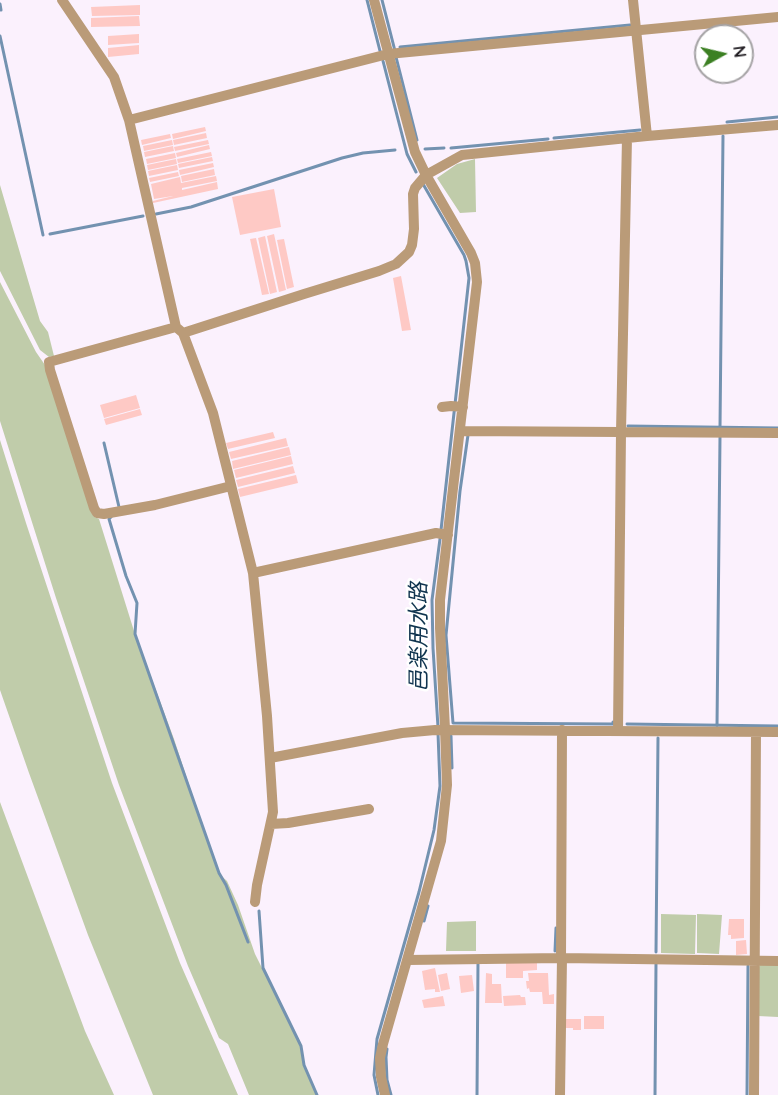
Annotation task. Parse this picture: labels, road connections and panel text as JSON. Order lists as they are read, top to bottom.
{
  "water": ["邑楽用水路"],
  "north": "right"
}
